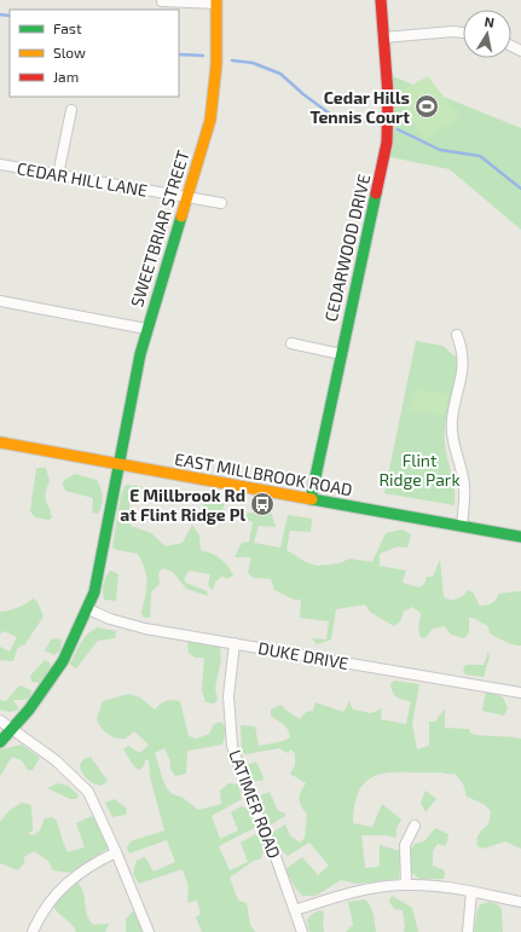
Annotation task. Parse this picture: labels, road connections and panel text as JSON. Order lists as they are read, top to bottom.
{
  "streets": {
    "street": [
      "CEDAR HILL LANE",
      "SWEETBRIAR STREET",
      "CEDARWOOD DRIVE",
      "EAST MILLBROOK ROAD",
      "DUKE DRIVE",
      "LATIMER ROAD"
    ]
  },
  "crossings": [
    ["CEDAR HILL LANE", "SWEETBRIAR STREET"],
    ["SWEETBRIAR STREET", "EAST MILLBROOK ROAD"],
    ["SWEETBRIAR STREET", "DUKE DRIVE"],
    ["CEDARWOOD DRIVE", "EAST MILLBROOK ROAD"],
    ["DUKE DRIVE", "LATIMER ROAD"]
  ],
  "parks": ["Flint Ridge Park"],
  "places": {
    "sports": ["Cedar Hills Tennis Court"],
    "bus stop": ["E Millbrook Rd at Flint Ridge Pl"]
  },
  "legend": ["Fast", "Slow", "Jam"],
  "north": "top"
}
